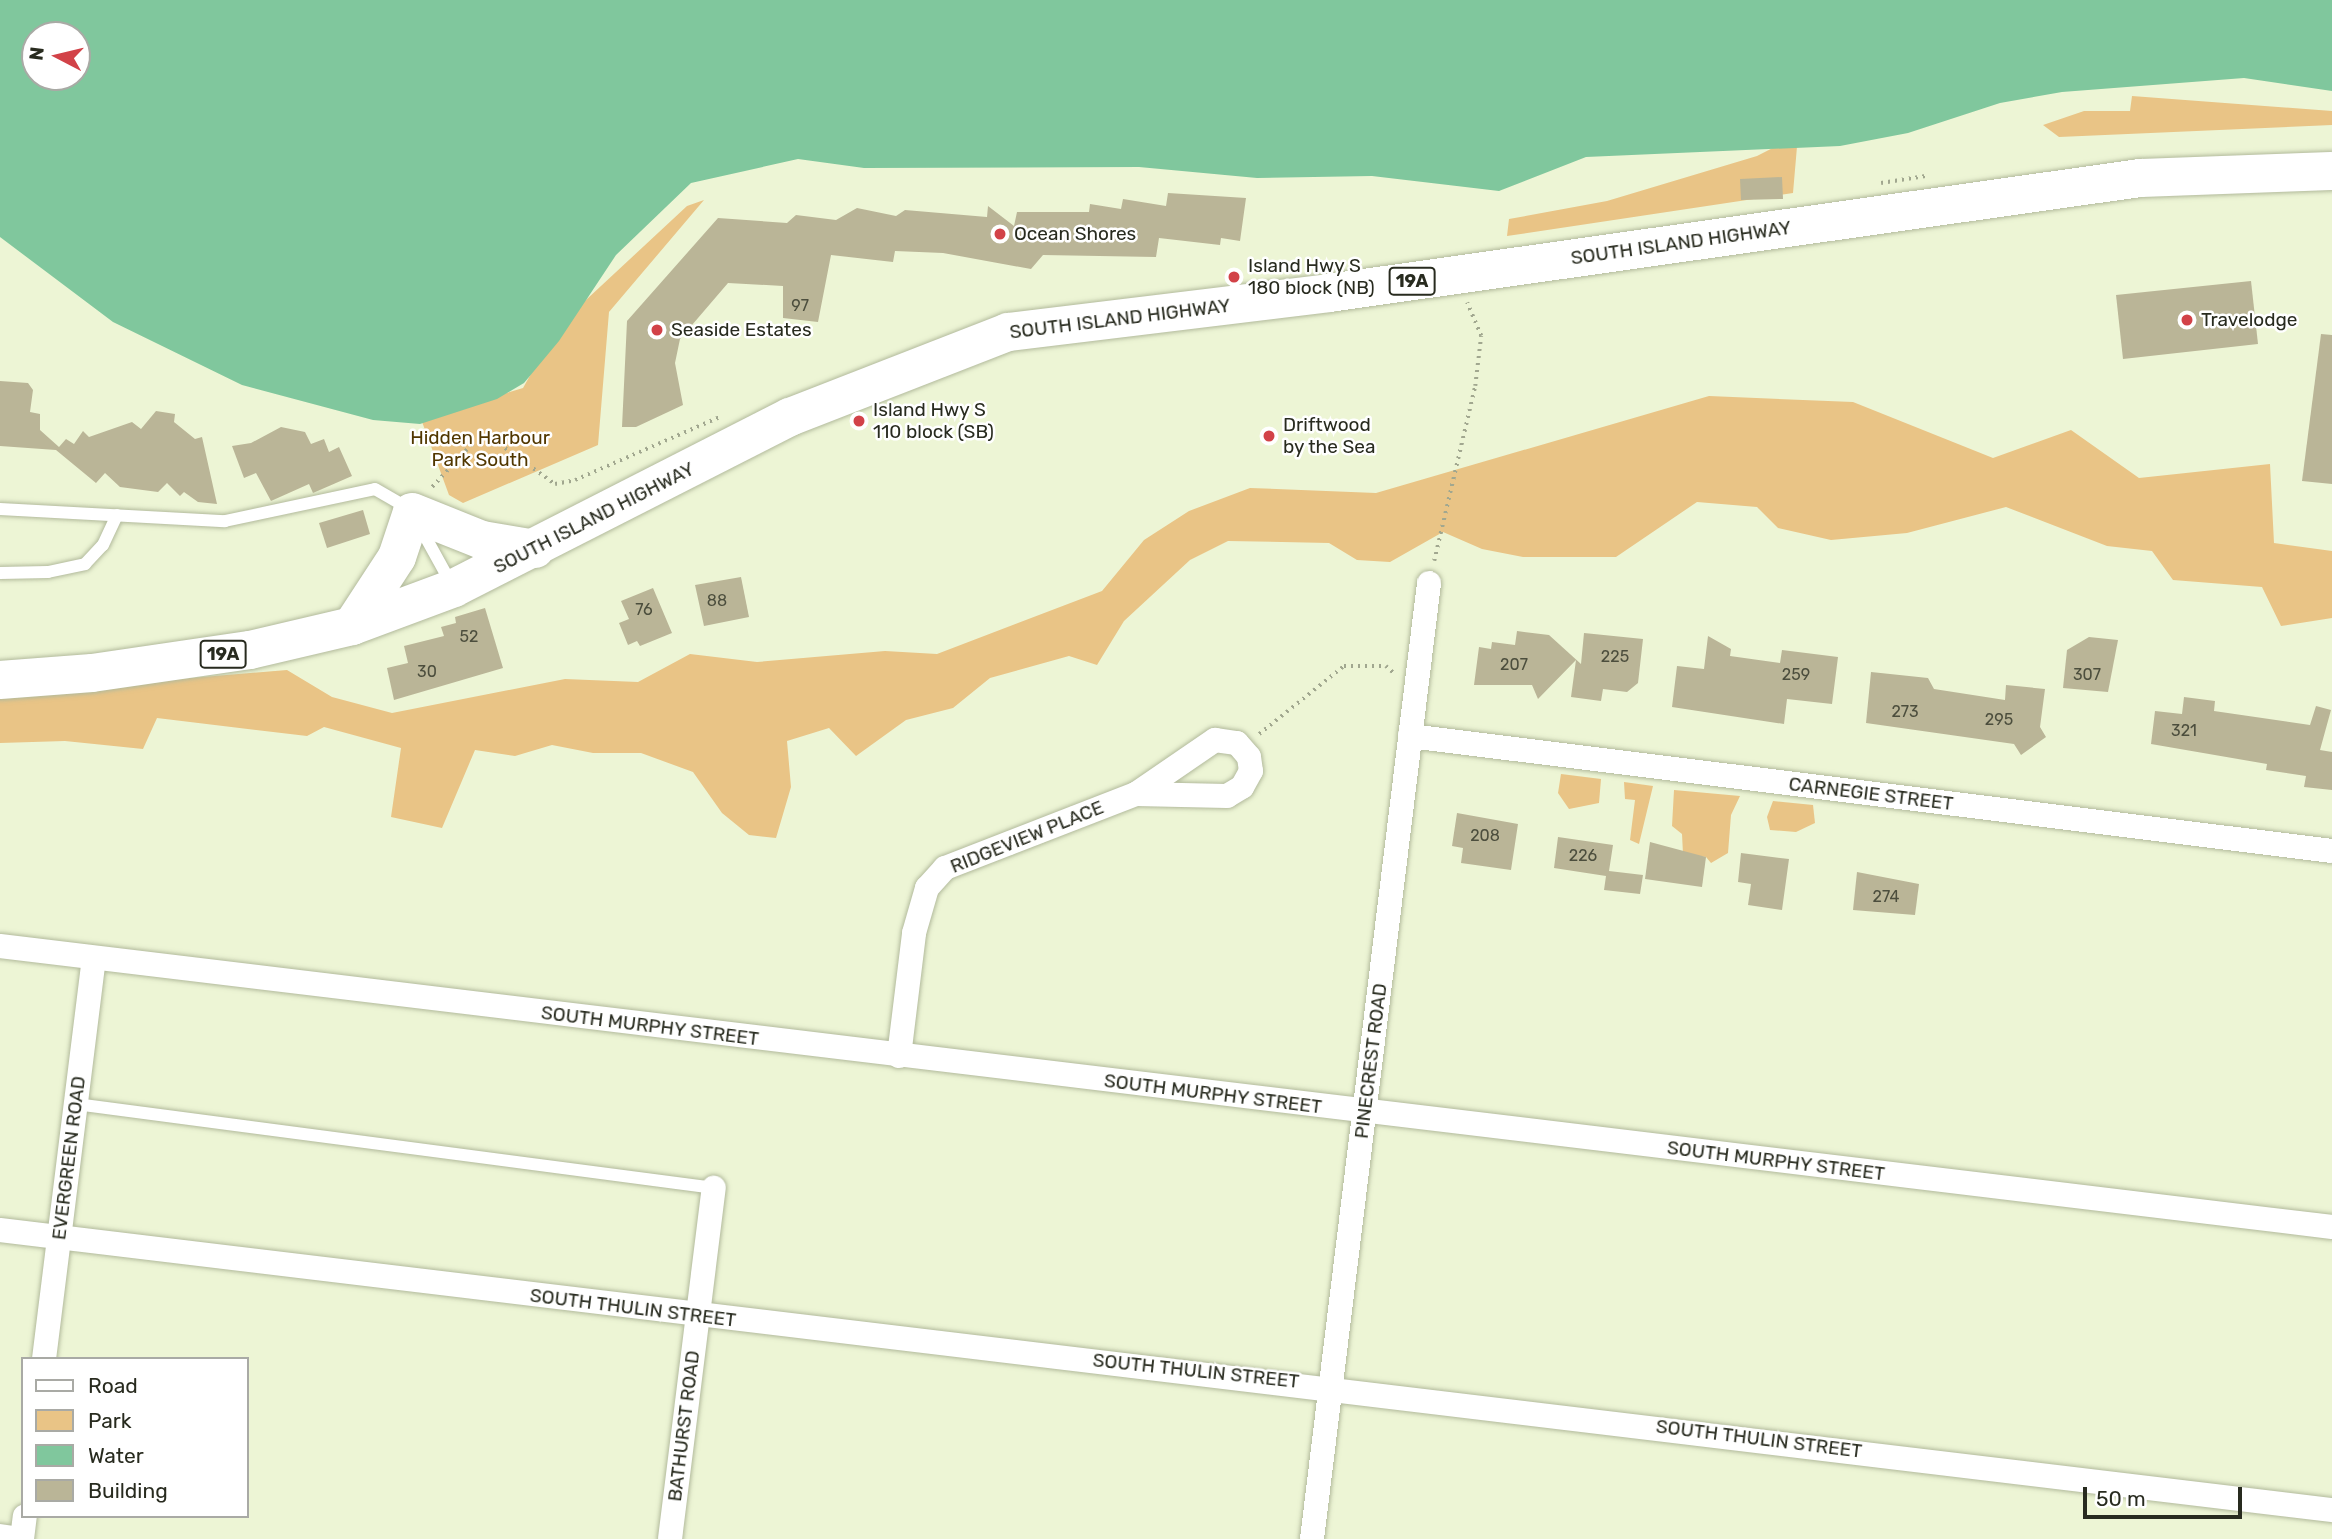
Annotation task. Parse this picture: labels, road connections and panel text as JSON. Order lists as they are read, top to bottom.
{
  "streets": {
    "main road": ["SOUTH ISLAND HIGHWAY", "19A"],
    "street": [
      "CARNEGIE STREET",
      "RIDGEVIEW PLACE",
      "SOUTH MURPHY STREET",
      "PINECREST ROAD",
      "EVERGREEN ROAD",
      "SOUTH THULIN STREET",
      "BATHURST ROAD"
    ]
  },
  "crossings": [
    ["CARNEGIE STREET", "PINECREST ROAD"],
    ["RIDGEVIEW PLACE", "SOUTH MURPHY STREET"],
    ["SOUTH MURPHY STREET", "PINECREST ROAD"],
    ["SOUTH MURPHY STREET", "EVERGREEN ROAD"],
    ["PINECREST ROAD", "SOUTH THULIN STREET"],
    ["EVERGREEN ROAD", "SOUTH THULIN STREET"],
    ["SOUTH THULIN STREET", "BATHURST ROAD"]
  ],
  "parks": ["Hidden Harbour Park South"],
  "places": [
    "Ocean Shores",
    "Island Hwy S 180 block (NB)",
    "Travelodge",
    "Seaside Estates",
    "Island Hwy S 110 block (SB)",
    "Driftwood by the Sea"
  ],
  "house_numbers": [
    "97",
    "88",
    "76",
    "52",
    "225",
    "207",
    "30",
    "259",
    "307",
    "273",
    "295",
    "321",
    "208",
    "226",
    "274"
  ],
  "legend": [
    "Road",
    "Park",
    "Water",
    "Building"
  ],
  "scale_bar": "50 m",
  "north": "left"
}
